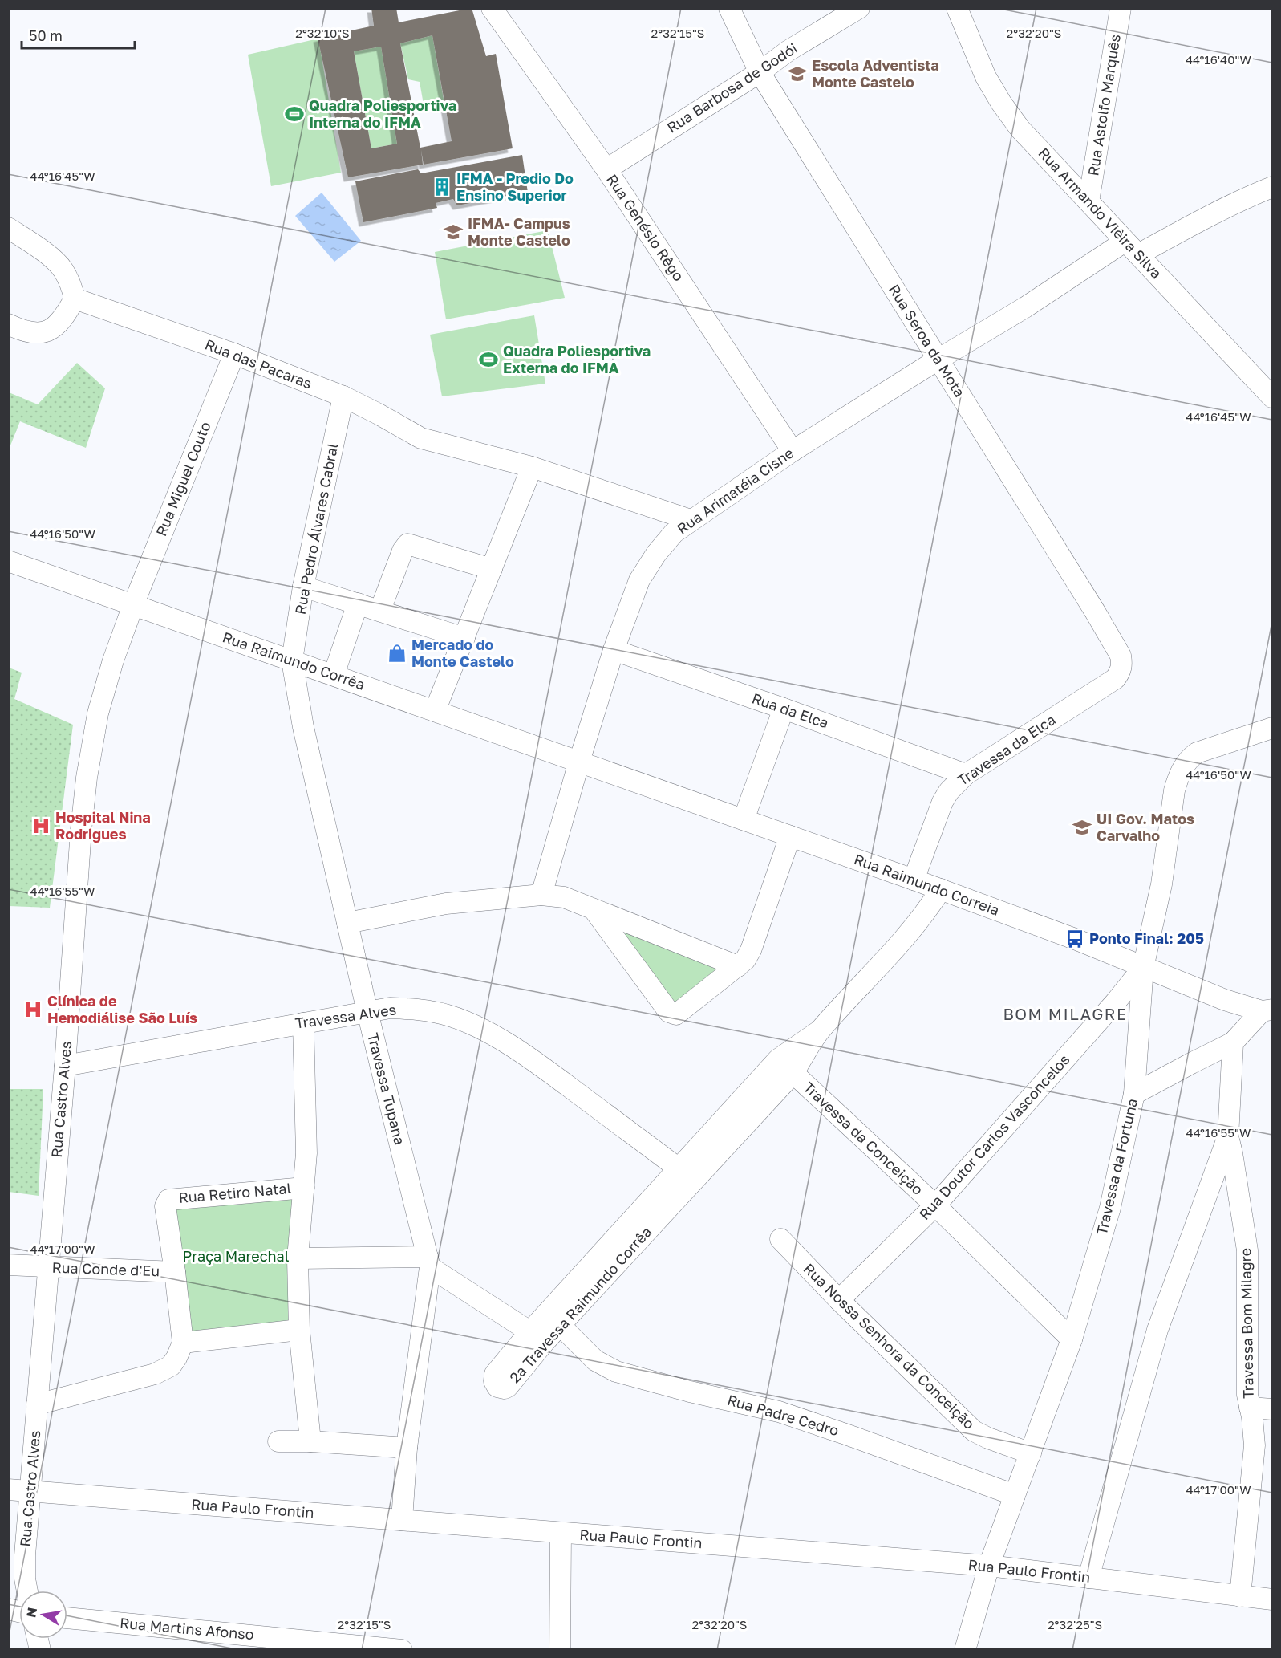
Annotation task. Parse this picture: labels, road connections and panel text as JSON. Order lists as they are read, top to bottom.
{
  "streets": {
    "street": [
      "Rua Barbosa de Godói",
      "Rua Astolfo Marquês",
      "Rua Armando Viêira Silva",
      "Rua Genésio Rêgo",
      "Rua Seroa da Mota",
      "Rua das Pacaras",
      "Rua Miguel Couto",
      "Rua Arimatéia Cisne",
      "Rua Pedro Álvares Cabral",
      "Rua Raimundo Corrêa",
      "Rua da Elca",
      "Travessa da Elca",
      "Rua Raimundo Correia",
      "Travessa Alves",
      "Travessa Tupana",
      "Rua Castro Alves",
      "Rua Doutor Carlos Vasconcelos",
      "Travessa da Conceição",
      "Travessa da Fortuna",
      "Rua Retiro Natal",
      "Rua Conde d'Eu",
      "2ª Travessa Raimundo Corrêa",
      "Travessa Bom Milagre",
      "Rua Nossa Senhora da Conceição",
      "Rua Padre Cedro",
      "Rua Paulo Frontin",
      "Rua Martins Afonso"
    ]
  },
  "crossings": [
    ["Rua Barbosa de Godói", "Rua Genésio Rêgo"],
    ["Rua Barbosa de Godói", "Rua Seroa da Mota"],
    ["Rua Astolfo Marquês", "Rua Armando Viêira Silva"],
    ["Rua Armando Viêira Silva", "Rua Arimatéia Cisne"],
    ["Rua Genésio Rêgo", "Rua Arimatéia Cisne"],
    ["Rua Seroa da Mota", "Rua Arimatéia Cisne"],
    ["Rua Seroa da Mota", "Travessa da Elca"],
    ["Rua das Pacaras", "Rua Miguel Couto"],
    ["Rua das Pacaras", "Rua Arimatéia Cisne"],
    ["Rua das Pacaras", "Rua Pedro Álvares Cabral"],
    ["Rua Miguel Couto", "Rua Raimundo Corrêa"],
    ["Rua Miguel Couto", "Rua Castro Alves"],
    ["Rua Arimatéia Cisne", "Rua Raimundo Corrêa"],
    ["Rua Arimatéia Cisne", "Rua da Elca"],
    ["Rua Arimatéia Cisne", "Rua Raimundo Correia"],
    ["Rua Pedro Álvares Cabral", "Rua Raimundo Corrêa"],
    ["Rua Pedro Álvares Cabral", "Travessa Tupana"],
    ["Rua Raimundo Corrêa", "Rua Raimundo Correia"],
    ["Rua Raimundo Corrêa", "Travessa Tupana"],
    ["Rua Raimundo Corrêa", "Rua Castro Alves"],
    ["Rua da Elca", "Travessa da Elca"],
    ["Travessa da Elca", "Rua Raimundo Correia"],
    ["Rua Raimundo Correia", "Rua Doutor Carlos Vasconcelos"],
    ["Rua Raimundo Correia", "Travessa da Fortuna"],
    ["Travessa Alves", "Travessa Tupana"],
    ["Travessa Alves", "Rua Castro Alves"],
    ["Travessa Alves", "Rua Retiro Natal"],
    ["Travessa Alves", "2ª Travessa Raimundo Corrêa"],
    ["Travessa Tupana", "Rua Paulo Frontin"],
    ["Rua Castro Alves", "Rua Conde d'Eu"],
    ["Rua Castro Alves", "Rua Paulo Frontin"],
    ["Rua Doutor Carlos Vasconcelos", "Travessa da Conceição"],
    ["Rua Doutor Carlos Vasconcelos", "Travessa da Fortuna"],
    ["Rua Doutor Carlos Vasconcelos", "Rua Nossa Senhora da Conceição"],
    ["Travessa da Conceição", "Travessa da Fortuna"],
    ["Travessa da Conceição", "2ª Travessa Raimundo Corrêa"],
    ["Travessa da Fortuna", "Rua Nossa Senhora da Conceição"],
    ["Travessa da Fortuna", "Rua Padre Cedro"],
    ["Travessa da Fortuna", "Rua Paulo Frontin"],
    ["Rua Retiro Natal", "Rua Conde d'Eu"],
    ["2ª Travessa Raimundo Corrêa", "Rua Padre Cedro"],
    ["Travessa Bom Milagre", "Rua Paulo Frontin"]
  ],
  "districts": ["BOM MILAGRE"],
  "parks": ["Praça Marechal"],
  "places": {
    "school or university": ["Escola Adventista Monte Castelo", "IFMA- Campus Monte Castelo", "UI Gov. Matos Carvalho"],
    "sports": ["Quadra Poliesportiva Interna do IFMA", "Quadra Poliesportiva Externa do IFMA"],
    "building": ["IFMA - Predio Do Ensino Superior"],
    "shop": ["Mercado do Monte Castelo"],
    "hospital": ["Hospital Nina Rodrigues", "Clínica de Hemodiálise São Luís"],
    "bus stop": ["Ponto Final: 205"]
  },
  "scale_bar": "50 m",
  "north": "left",
  "coordinates": [
    "2°32'10\"S",
    "2°32'15\"S",
    "2°32'20\"S",
    "44°16'40\"W",
    "44°16'45\"W",
    "44°16'50\"W",
    "44°16'55\"W",
    "44°17'00\"W",
    "2°32'25\"S"
  ]
}
